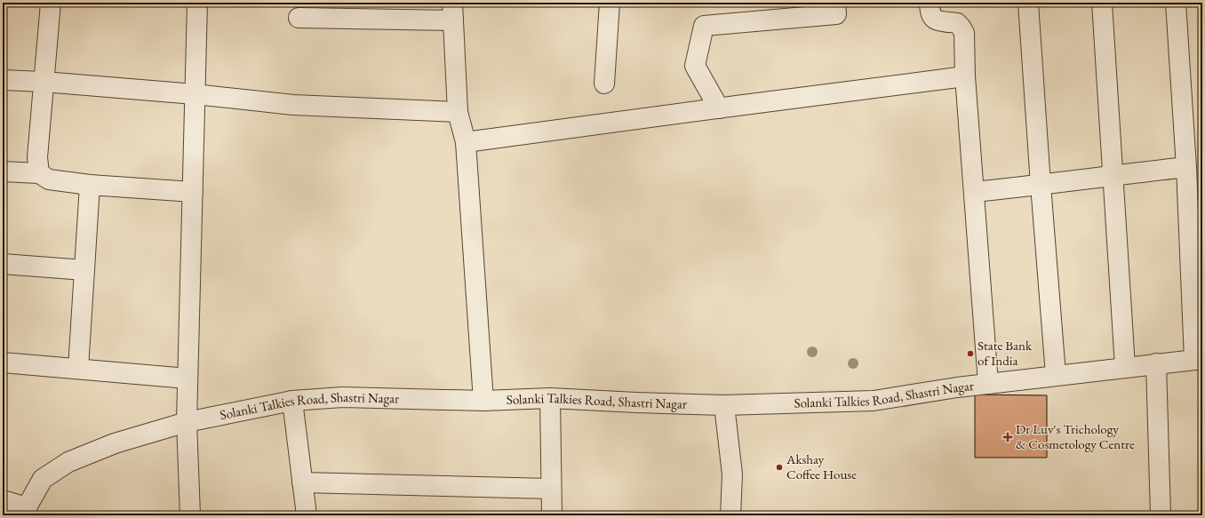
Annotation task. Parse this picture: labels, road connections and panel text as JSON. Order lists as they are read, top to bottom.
{
  "streets": {
    "street": ["Solanki Talkies Road, Shastri Nagar"]
  },
  "places": {
    "other": ["State Bank of India", "Akshay Coffee House"],
    "health": ["Dr Luv's Trichology & Cosmetology Centre"]
  }
}
